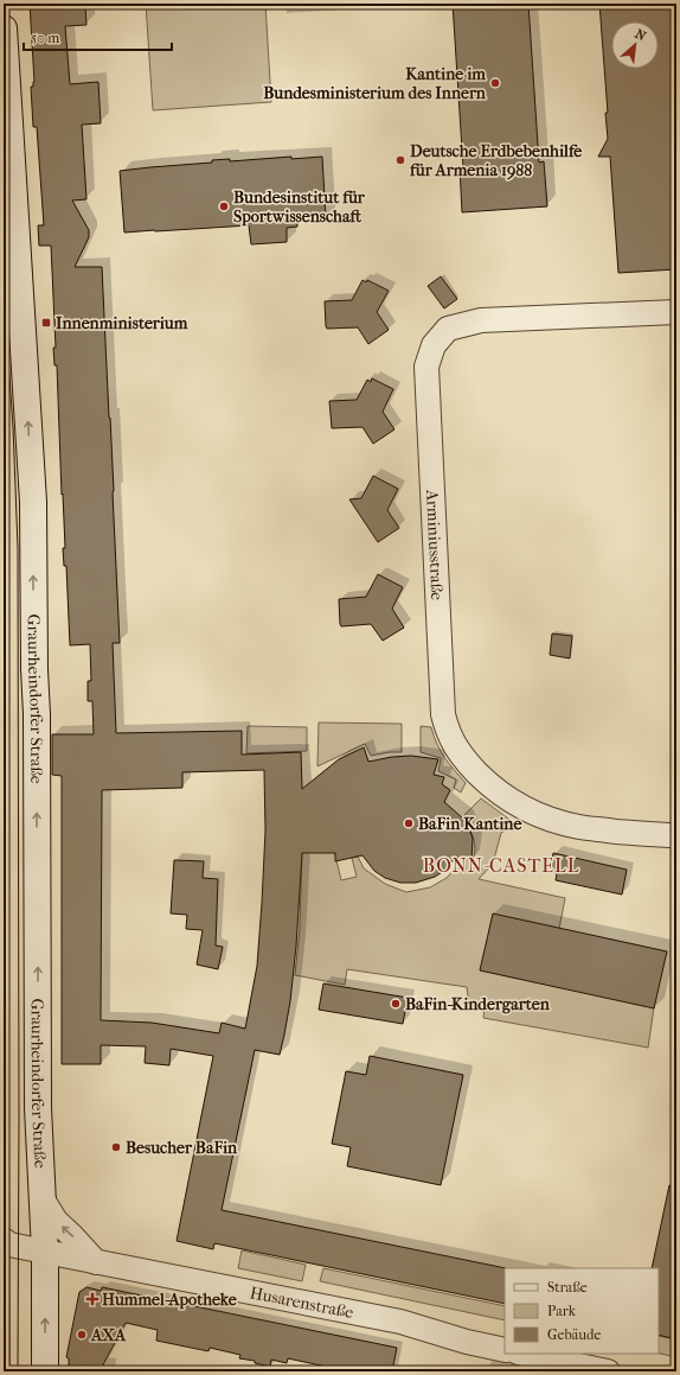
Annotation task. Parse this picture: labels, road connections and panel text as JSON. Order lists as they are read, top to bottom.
{
  "streets": {
    "main road": ["Graurheindorfer Straße"],
    "street": ["Arminiusstraße", "Husarenstraße"]
  },
  "crossings": [
    ["Graurheindorfer Straße", "Husarenstraße"]
  ],
  "one_way": ["Graurheindorfer Straße"],
  "districts": ["BONN-CASTELL"],
  "places": {
    "other": [
      "Kantine im Bundesministerium des Innern",
      "Deutsche Erdbebenhilfe für Armenia 1988",
      "Bundesinstitut für Sportwissenschaft",
      "BaFin Kantine",
      "BaFin-Kindergarten",
      "Besucher BaFin",
      "AXA"
    ],
    "transit": ["Innenministerium"],
    "health": ["Hummel-Apotheke"]
  },
  "legend": ["Straße", "Park", "Gebäude"],
  "scale_bar": "50 m",
  "north": "top right"
}
